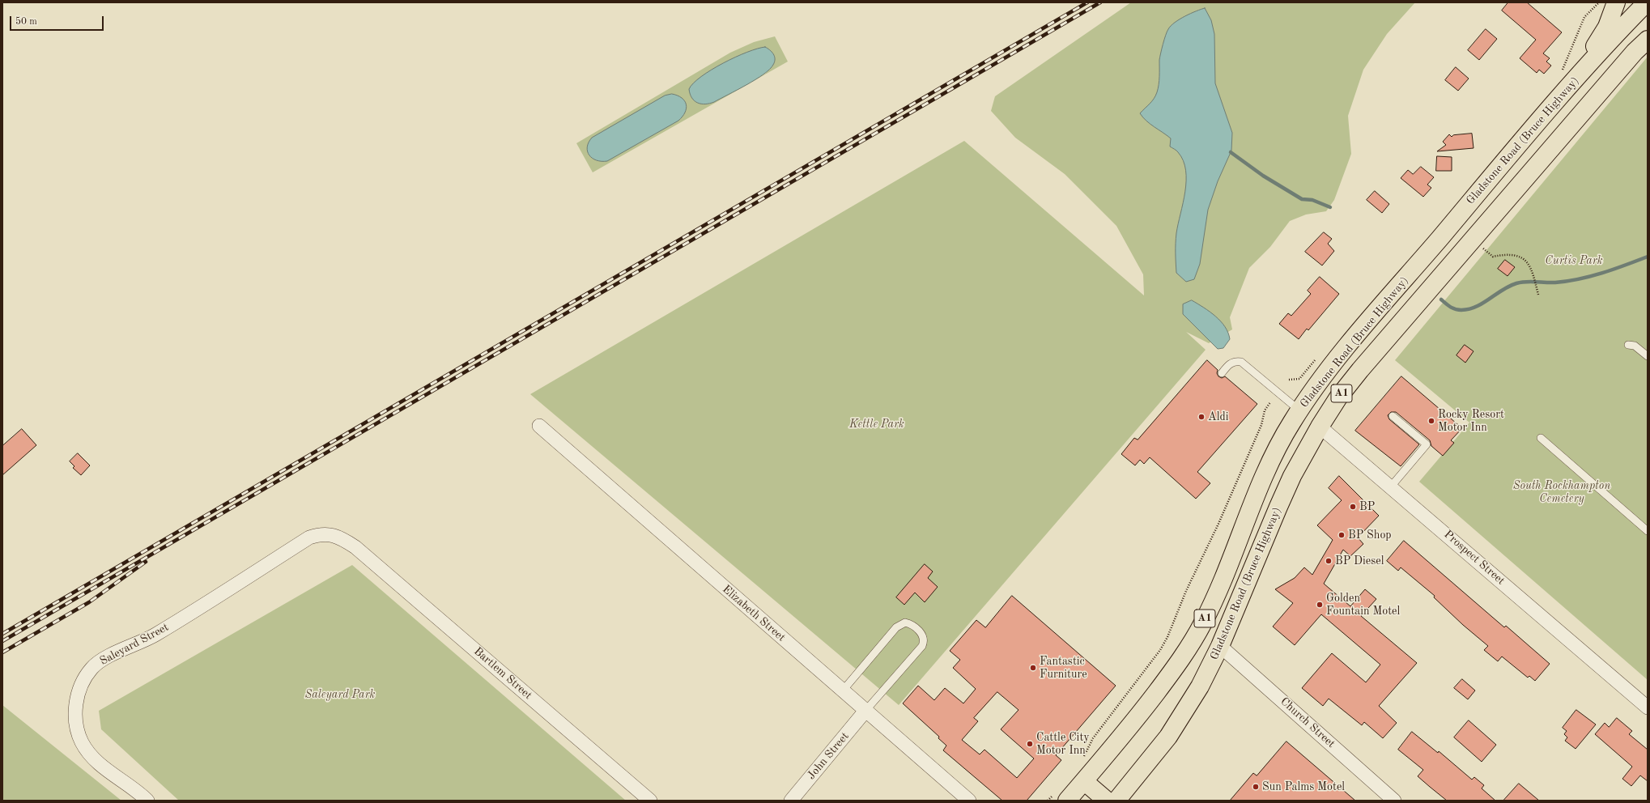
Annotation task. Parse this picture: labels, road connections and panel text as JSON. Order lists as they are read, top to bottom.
{
  "streets": {
    "highway": ["Gladstone Road (Bruce Highway)", "A1", "Prospect Street"],
    "street": [
      "Elizabeth Street",
      "Saleyard Street",
      "Bartlem Street",
      "Church Street",
      "John Street"
    ]
  },
  "crossings": [
    ["Gladstone Road (Bruce Highway)", "Prospect Street"],
    ["Gladstone Road (Bruce Highway)", "Church Street"],
    ["Elizabeth Street", "John Street"],
    ["Saleyard Street", "Bartlem Street"]
  ],
  "parks": [
    "Curtis Park",
    "Kettle Park",
    "South Rockhampton Cemetery",
    "Saleyard Park"
  ],
  "places": [
    "Aldi",
    "Rocky Resort Motor Inn",
    "BP",
    "BP Shop",
    "BP Diesel",
    "Golden Fountain Motel",
    "Fantastic Furniture",
    "Cattle City Motor Inn",
    "Sun Palms Motel"
  ],
  "scale_bar": "50 m"
}
